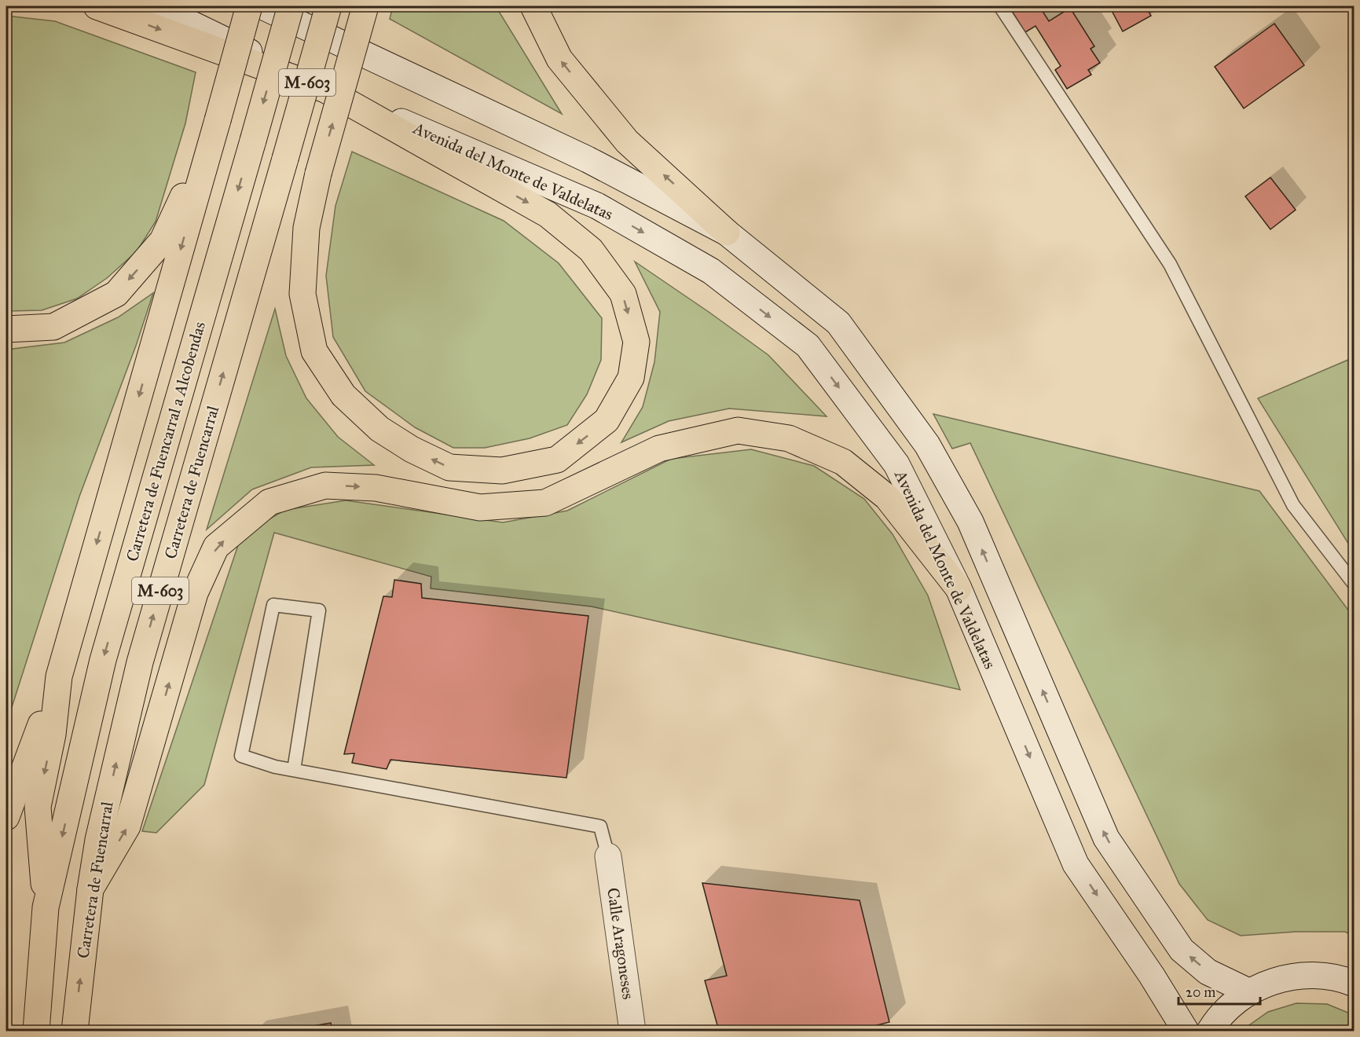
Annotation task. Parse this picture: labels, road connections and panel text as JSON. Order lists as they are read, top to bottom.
{
  "streets": {
    "highway": ["M-603", "Carretera de Fuencarral a Alcobendas", "Carretera de Fuencarral"],
    "street": ["Avenida del Monte de Valdelatas", "Calle Aragoneses"]
  },
  "crossings": [
    ["M-603", "Carretera de Fuencarral a Alcobendas"]
  ],
  "scale_bar": "20 m"
}
